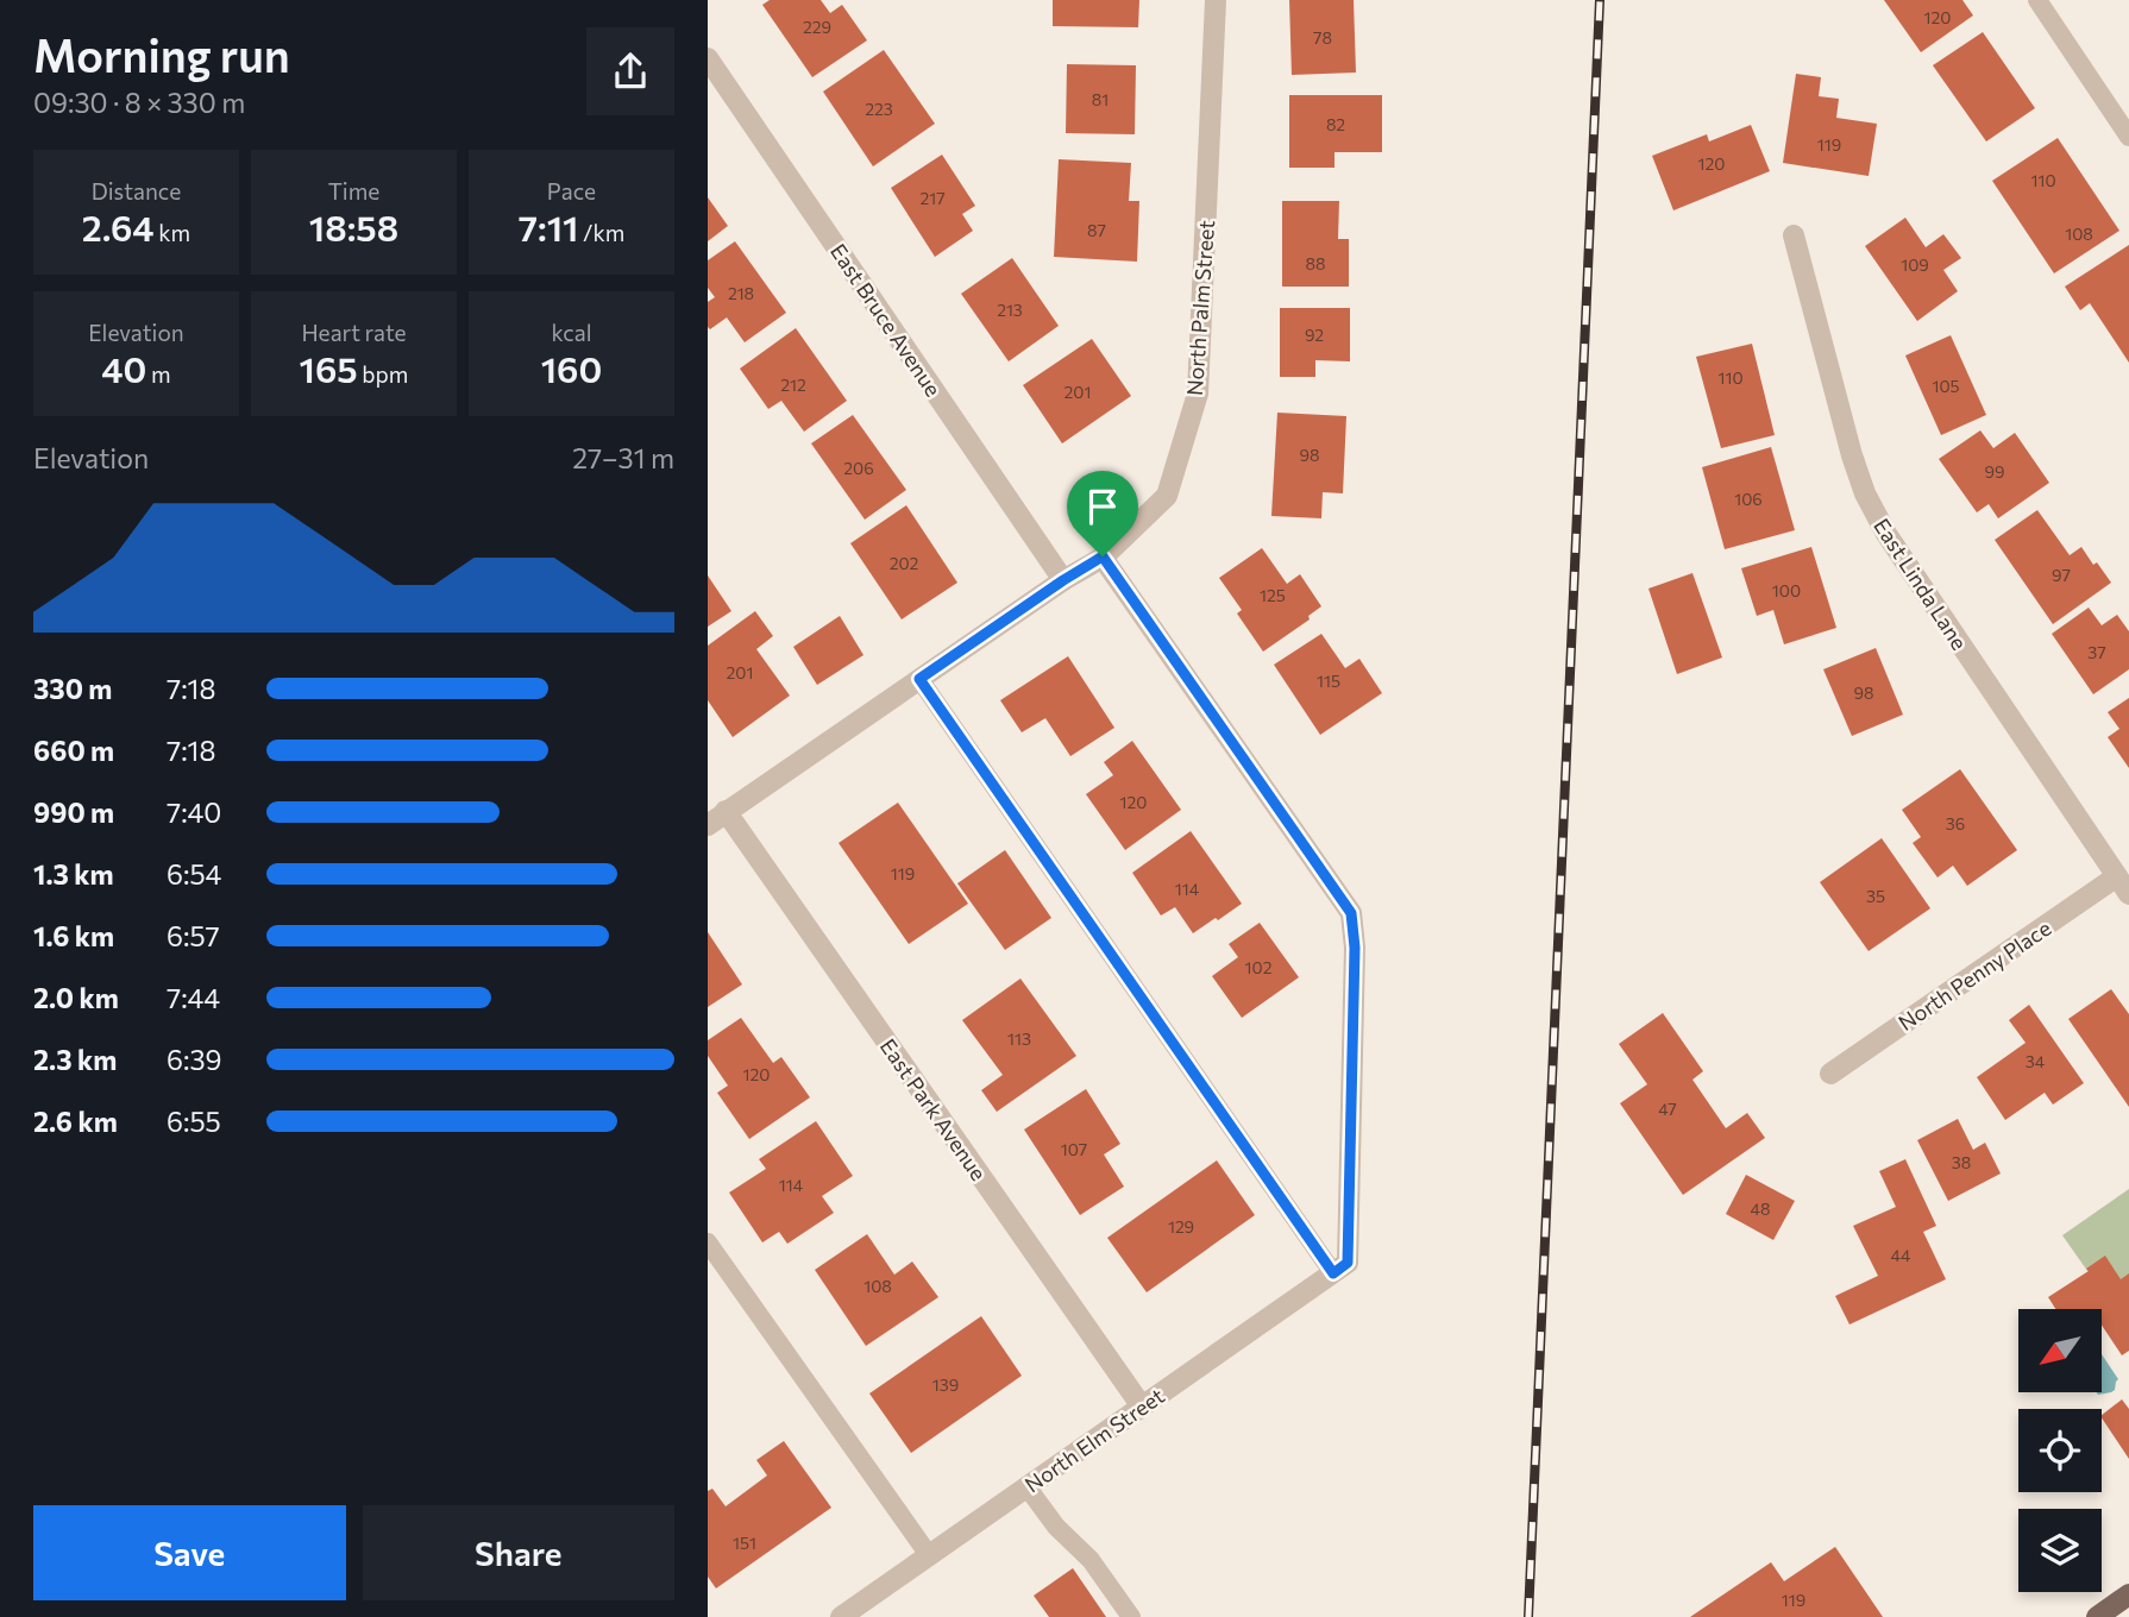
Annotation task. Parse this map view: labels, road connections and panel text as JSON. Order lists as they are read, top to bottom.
{
  "streets": {
    "street": [
      "North Palm Street",
      "East Bruce Avenue",
      "East Linda Lane",
      "North Penny Place",
      "East Park Avenue",
      "North Elm Street"
    ]
  },
  "crossings": [
    ["North Palm Street", "East Bruce Avenue"],
    ["North Palm Street", "East Park Avenue"],
    ["East Linda Lane", "North Penny Place"],
    ["East Park Avenue", "North Elm Street"]
  ],
  "house_numbers": [
    "120",
    "229",
    "78",
    "81",
    "223",
    "82",
    "119",
    "120",
    "110",
    "217",
    "87",
    "108",
    "88",
    "109",
    "218",
    "213",
    "92",
    "110",
    "212",
    "105",
    "201",
    "98",
    "206",
    "99",
    "106",
    "202",
    "97",
    "100",
    "125",
    "37",
    "201",
    "115",
    "98",
    "120",
    "36",
    "119",
    "114",
    "35",
    "102",
    "113",
    "34",
    "120",
    "47",
    "107",
    "38",
    "114",
    "48",
    "129",
    "44",
    "108",
    "139",
    "151",
    "119"
  ],
  "north": "bottom left",
  "page": {
    "heading": ["Morning run", "09:30 · 8 × 330 m"],
    "stats": [
      ["Distance", "2.64 km"],
      ["Time", "18:58"],
      ["Pace", "7:11 /km"],
      ["Elevation", "40 m"],
      ["Heart rate", "165 bpm"],
      ["kcal", "160"]
    ],
    "chart": ["Elevation", "27–31 m"],
    "list": [
      {
        "name": "330 m",
        "note": "7:18"
      },
      {
        "name": "660 m",
        "note": "7:18"
      },
      {
        "name": "990 m",
        "note": "7:40"
      },
      {
        "name": "1.3 km",
        "note": "6:54"
      },
      {
        "name": "1.6 km",
        "note": "6:57"
      },
      {
        "name": "2.0 km",
        "note": "7:44"
      },
      {
        "name": "2.3 km",
        "note": "6:39"
      },
      {
        "name": "2.6 km",
        "note": "6:55"
      }
    ],
    "buttons": ["Save", "Share"]
  }
}
